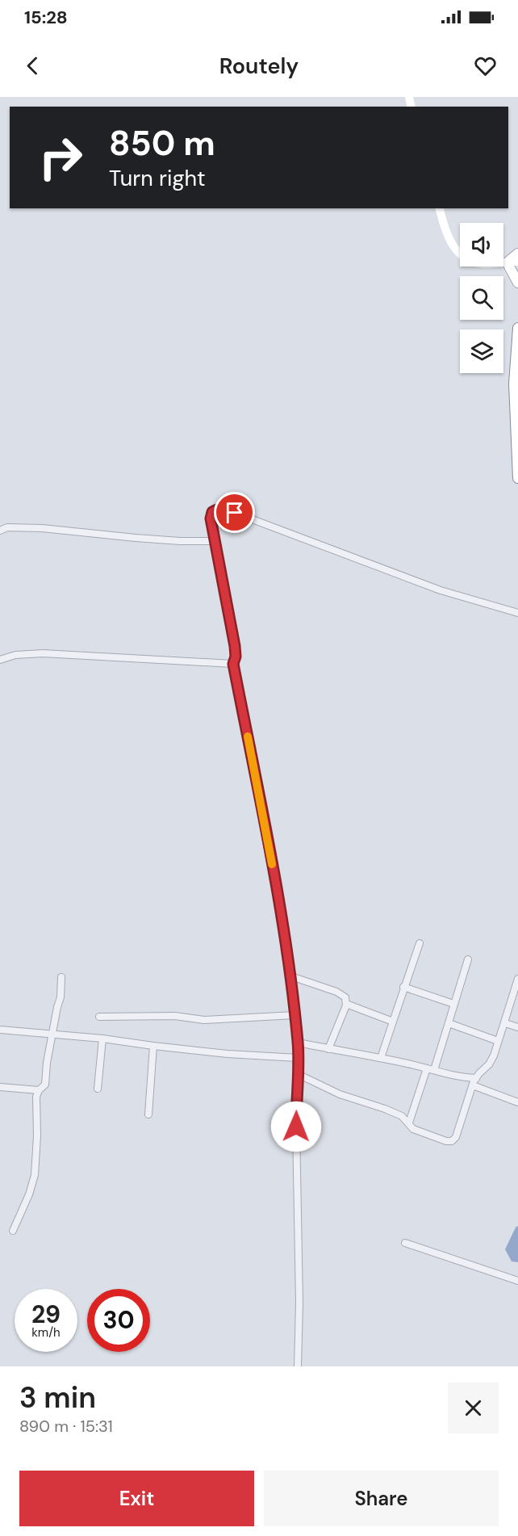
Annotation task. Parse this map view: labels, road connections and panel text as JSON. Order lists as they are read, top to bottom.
{
  "page": {
    "status": "15:28",
    "header": "Routely",
    "turn": ["850 m", "Turn right"],
    "speed": "29 km/h",
    "limit": "30",
    "heading": ["3 min", "890 m · 15:31"],
    "buttons": ["Exit", "Share"]
  }
}
